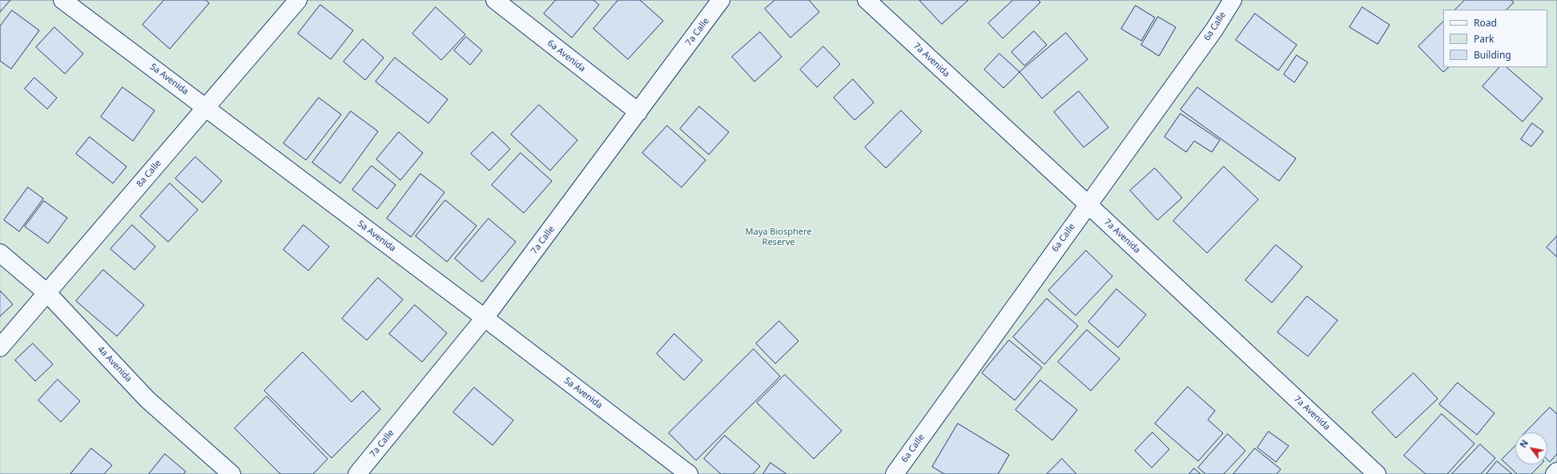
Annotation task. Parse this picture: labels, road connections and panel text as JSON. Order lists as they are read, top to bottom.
{
  "streets": {
    "street": [
      "6a Calle",
      "7a Calle",
      "6a Avenida",
      "7a Avenida",
      "5a Avenida",
      "8a Calle",
      "4a Avenida"
    ]
  },
  "crossings": [
    ["6a Calle", "7a Avenida"],
    ["7a Calle", "6a Avenida"],
    ["7a Calle", "5a Avenida"],
    ["5a Avenida", "8a Calle"],
    ["8a Calle", "4a Avenida"]
  ],
  "parks": ["Maya Biosphere Reserve"],
  "legend": ["Road", "Park", "Building"],
  "north": "top left"
}
